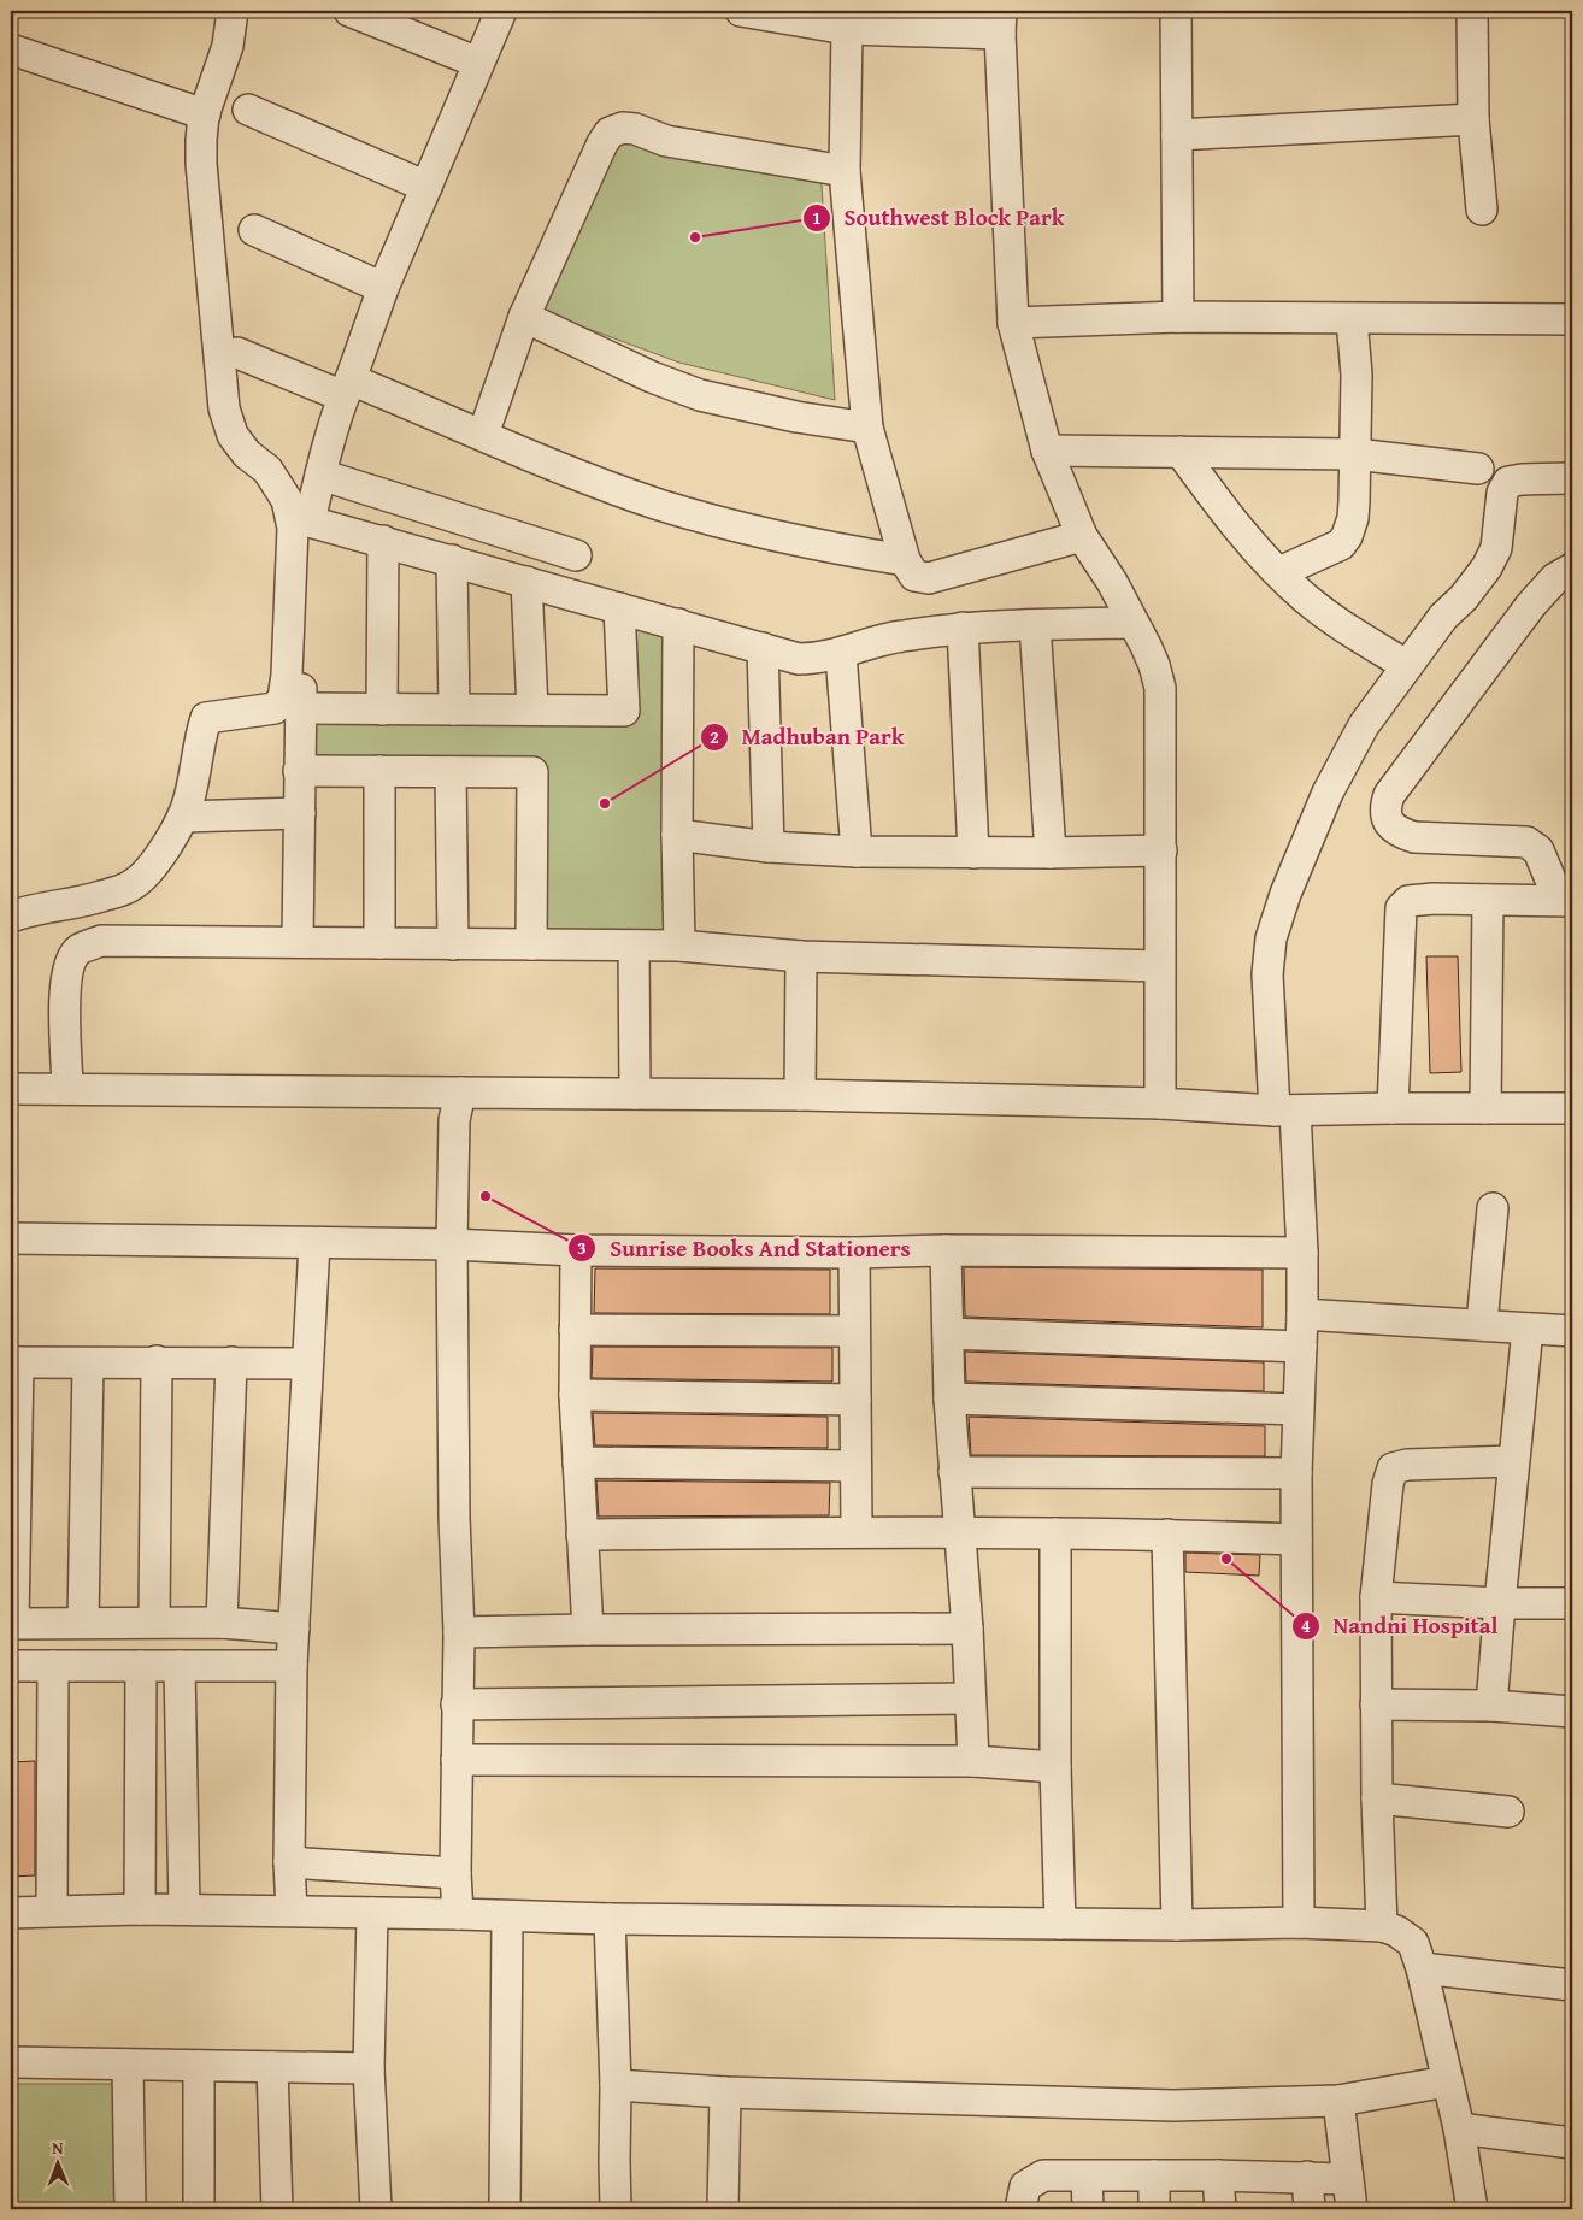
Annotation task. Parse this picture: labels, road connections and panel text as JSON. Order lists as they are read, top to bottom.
{
  "places": [
    "Southwest Block Park",
    "Madhuban Park",
    "Sunrise Books And Stationers",
    "Nandni Hospital"
  ],
  "north": "top"
}
